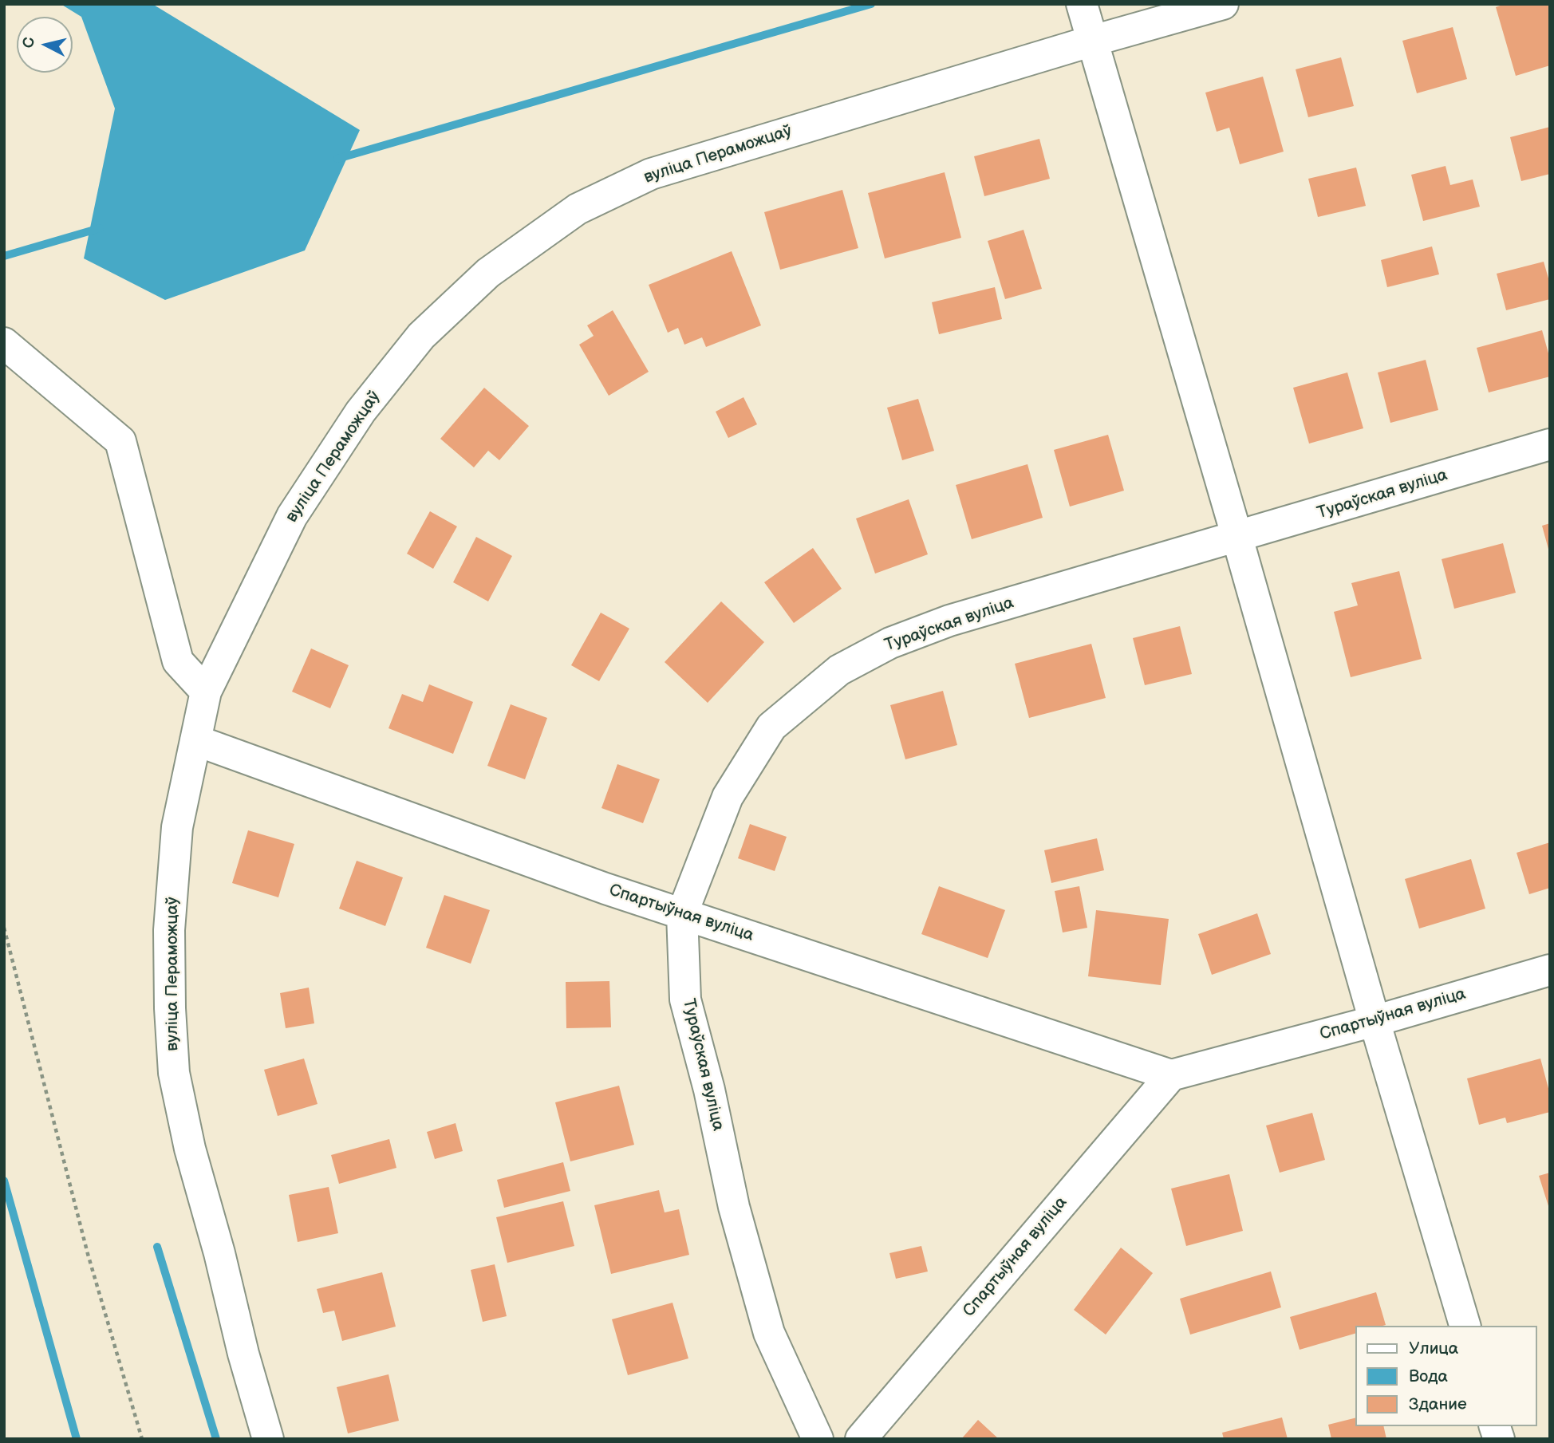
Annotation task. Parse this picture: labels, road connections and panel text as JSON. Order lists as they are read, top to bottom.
{
  "streets": {
    "street": ["вуліца Пераможцаў", "Тураўская вуліца", "Спартыўная вуліца"]
  },
  "crossings": [
    ["вуліца Пераможцаў", "Спартыўная вуліца"],
    ["Тураўская вуліца", "Спартыўная вуліца"]
  ],
  "legend": ["Улица", "Вода", "Здание"],
  "north": "left"
}
